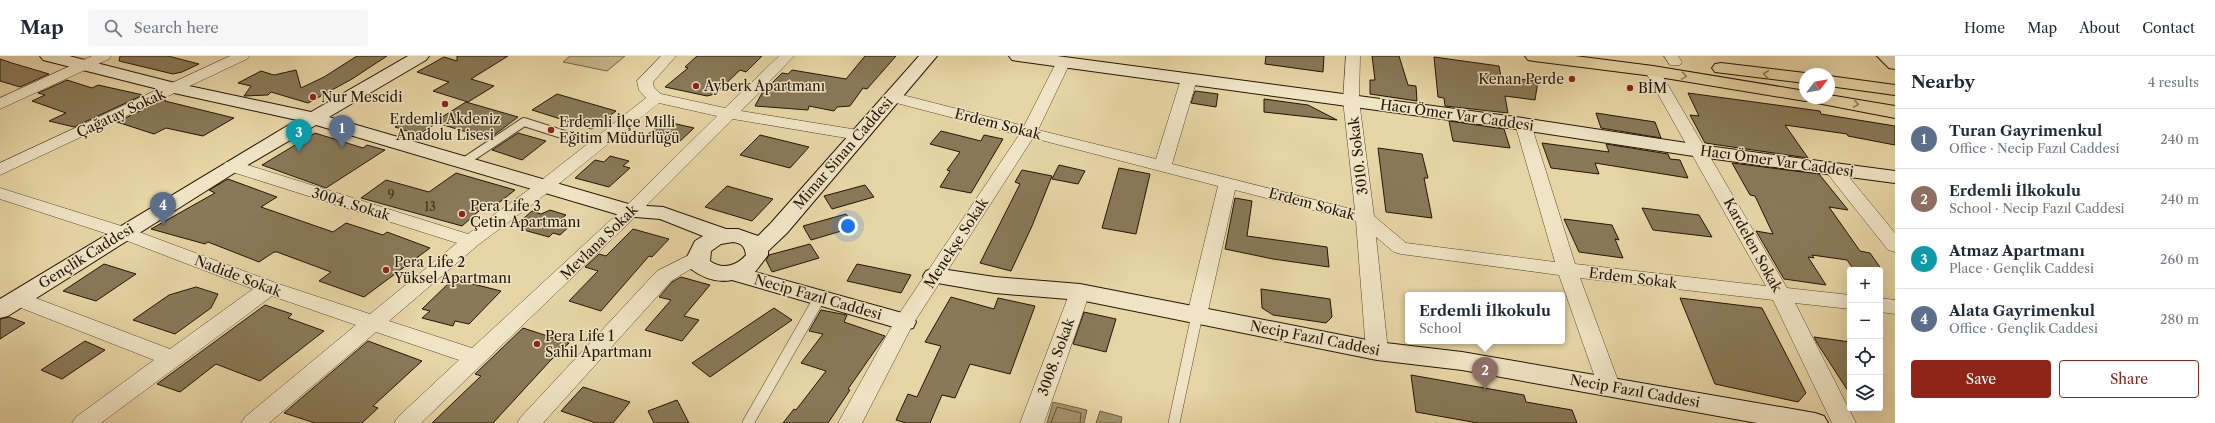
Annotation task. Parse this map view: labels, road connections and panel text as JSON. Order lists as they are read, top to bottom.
{
  "streets": {
    "street": [
      "Çağatay Sokak",
      "Hacı Ömer Var Caddesi",
      "Erdem Sokak",
      "Mimar Sinan Caddesi",
      "3010. Sokak",
      "3004. Sokak",
      "Mevlana Sokak",
      "Menekşe Sokak",
      "Kardelen Sokak",
      "Gençlik Caddesi",
      "Nadide Sokak",
      "Necip Fazıl Caddesi",
      "3008. Sokak"
    ]
  },
  "crossings": [
    ["Hacı Ömer Var Caddesi", "3010. Sokak"],
    ["Hacı Ömer Var Caddesi", "Menekşe Sokak"],
    ["Hacı Ömer Var Caddesi", "Kardelen Sokak"],
    ["Erdem Sokak", "Mimar Sinan Caddesi"],
    ["Erdem Sokak", "3010. Sokak"],
    ["Erdem Sokak", "Menekşe Sokak"],
    ["Erdem Sokak", "Kardelen Sokak"],
    ["Mimar Sinan Caddesi", "Necip Fazıl Caddesi"],
    ["3010. Sokak", "Necip Fazıl Caddesi"],
    ["3004. Sokak", "Gençlik Caddesi"],
    ["Mevlana Sokak", "Nadide Sokak"],
    ["Menekşe Sokak", "Necip Fazıl Caddesi"],
    ["Gençlik Caddesi", "Nadide Sokak"],
    ["Necip Fazıl Caddesi", "3008. Sokak"]
  ],
  "places": [
    "Kenan Perde",
    "Ayberk Apartmanı",
    "BİM",
    "Nur Mescidi",
    "Erdemli Akdeniz Anadolu Lisesi",
    "Erdemli İlçe Milli Eğitim Müdürlüğü",
    "Pera Life 3 Çetin Apartmanı",
    "Pera Life 2 Yüksel Apartmanı",
    "Pera Life 1 Sahil Apartmanı"
  ],
  "house_numbers": ["9", "13"],
  "north": "top right",
  "page": {
    "header": "Map",
    "search": "Search here",
    "nav": [
      "Home",
      "Map",
      "About",
      "Contact"
    ],
    "heading": ["Nearby", "4 results"],
    "list": [
      {
        "mark": "1",
        "name": "Turan Gayrimenkul",
        "note": "Office · Necip Fazıl Caddesi",
        "value": "240 m"
      },
      {
        "mark": "2",
        "name": "Erdemli İlkokulu",
        "note": "School · Necip Fazıl Caddesi",
        "value": "240 m"
      },
      {
        "mark": "3",
        "name": "Atmaz Apartmanı",
        "note": "Place · Gençlik Caddesi",
        "value": "260 m"
      },
      {
        "mark": "4",
        "name": "Alata Gayrimenkul",
        "note": "Office · Gençlik Caddesi",
        "value": "280 m"
      }
    ],
    "pins": [
      "1",
      "3",
      "4",
      "2"
    ],
    "map_buttons": ["+", "−"],
    "popup": ["Erdemli İlkokulu", "School"],
    "buttons": ["Save", "Share"]
  }
}
